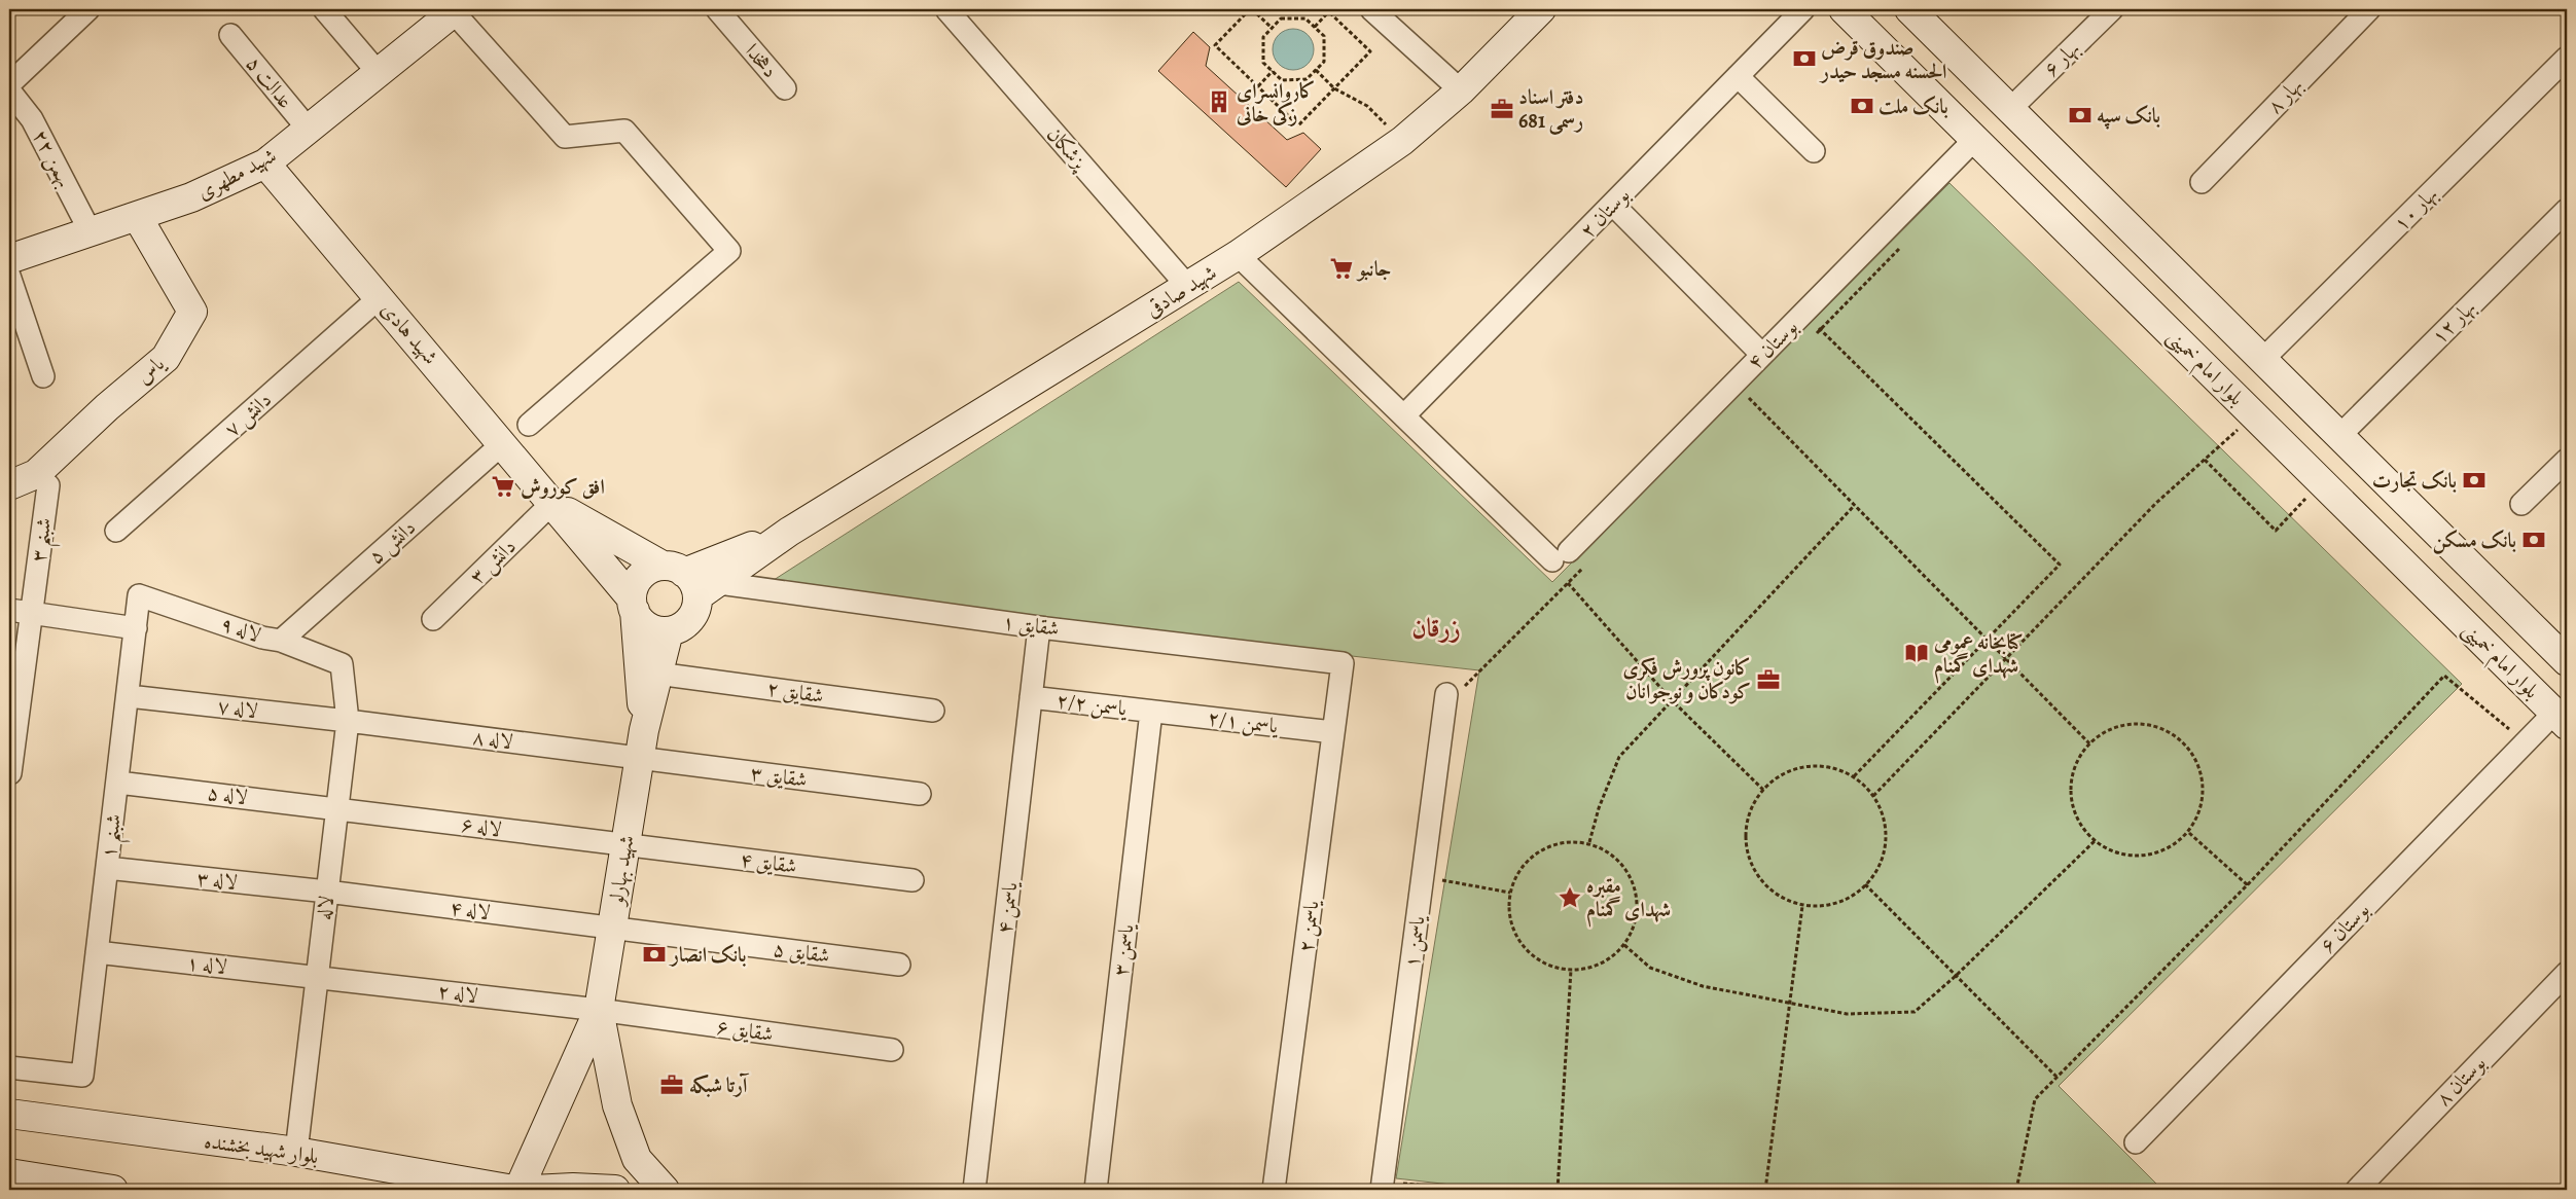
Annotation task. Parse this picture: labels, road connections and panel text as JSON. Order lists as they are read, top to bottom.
{
  "streets": {
    "street": [
      "بهار ۶",
      "دهخدا",
      "عدالت ۵",
      "بهار ۸",
      "پزشکان",
      "۲۲ بهمن",
      "شهید مطهری",
      "بهار ۱۰",
      "بوستان ۲",
      "شهید صادقی",
      "بهار ۱۲",
      "شهید هادی",
      "بوستان ۴",
      "بلوار امام خمینی",
      "یاس",
      "دانش ۷",
      "شبنم ۳",
      "دانش ۵",
      "دانش ۳",
      "شقایق ۱",
      "لاله ۹",
      "شقایق ۲",
      "یاسمن ۲/۲",
      "لاله ۷",
      "یاسمن ۲/۱",
      "لاله ۸",
      "شقایق ۳",
      "لاله ۵",
      "لاله ۶",
      "شبنم ۱",
      "شقایق ۴",
      "شهید بهارلو",
      "لاله ۳",
      "لاله",
      "یاسمن ۴",
      "لاله ۴",
      "یاسمن ۲",
      "بوستان ۶",
      "یاسمن ۱",
      "یاسمن ۳",
      "شقایق ۵",
      "لاله ۱",
      "لاله ۲",
      "شقایق ۶",
      "بوستان ۸",
      "بلوار شهید بخشنده"
    ]
  },
  "crossings": [
    ["عدالت ۵", "شهید مطهری"],
    ["پزشکان", "شهید صادقی"],
    ["۲۲ بهمن", "شهید مطهری"],
    ["شهید مطهری", "شهید هادی"],
    ["شهید مطهری", "یاس"],
    ["بوستان ۲", "بوستان ۴"],
    ["شهید هادی", "دانش ۷"],
    ["شهید هادی", "دانش ۵"],
    ["شهید هادی", "دانش ۳"],
    ["شهید هادی", "شقایق ۱"],
    ["بوستان ۴", "بلوار امام خمینی"],
    ["بلوار امام خمینی", "بوستان ۶"],
    ["یاس", "شبنم ۳"],
    ["دانش ۵", "لاله ۹"],
    ["شقایق ۱", "یاسمن ۴"],
    ["شقایق ۱", "یاسمن ۲"],
    ["لاله ۹", "شبنم ۱"],
    ["لاله ۹", "لاله"],
    ["یاسمن ۲/۲", "یاسمن ۲/۱"],
    ["یاسمن ۲/۲", "یاسمن ۴"],
    ["یاسمن ۲/۲", "یاسمن ۳"],
    ["لاله ۷", "لاله ۸"],
    ["لاله ۷", "شبنم ۱"],
    ["لاله ۷", "لاله"],
    ["یاسمن ۲/۱", "یاسمن ۲"],
    ["یاسمن ۲/۱", "یاسمن ۳"],
    ["لاله ۸", "شقایق ۳"],
    ["لاله ۸", "شهید بهارلو"],
    ["لاله ۸", "لاله"],
    ["شقایق ۳", "شهید بهارلو"],
    ["لاله ۵", "لاله ۶"],
    ["لاله ۵", "شبنم ۱"],
    ["لاله ۵", "لاله"],
    ["لاله ۶", "شقایق ۴"],
    ["لاله ۶", "شهید بهارلو"],
    ["لاله ۶", "لاله"],
    ["شبنم ۱", "لاله ۳"],
    ["شبنم ۱", "لاله ۱"],
    ["شقایق ۴", "شهید بهارلو"],
    ["شهید بهارلو", "لاله ۴"],
    ["شهید بهارلو", "شقایق ۵"],
    ["شهید بهارلو", "لاله ۲"],
    ["شهید بهارلو", "شقایق ۶"],
    ["لاله ۳", "لاله"],
    ["لاله ۳", "لاله ۴"],
    ["لاله", "لاله ۴"],
    ["لاله", "لاله ۱"],
    ["لاله", "لاله ۲"],
    ["لاله", "بلوار شهید بخشنده"],
    ["لاله ۴", "شقایق ۵"],
    ["لاله ۱", "لاله ۲"],
    ["لاله ۲", "شقایق ۶"]
  ],
  "districts": ["زرقان"],
  "places": {
    "bank": [
      "صندوق قرض الحسنه مسجد حیدر",
      "بانک ملت",
      "بانک سپه",
      "بانک تجارت",
      "بانک مسکن",
      "بانک انصار"
    ],
    "building": ["کاروانسرای زکی خانی"],
    "office": ["دفتر اسناد رسمی 681", "کانون پرورش فکری کودکان و نوجوانان", "آرتا شبکه"],
    "supermarket": ["جانبو", "افق کوروش"],
    "library": ["کتابخانه عمومی شهدای گمنام"],
    "place": ["مقبره شهدای گمنام"]
  }
}
